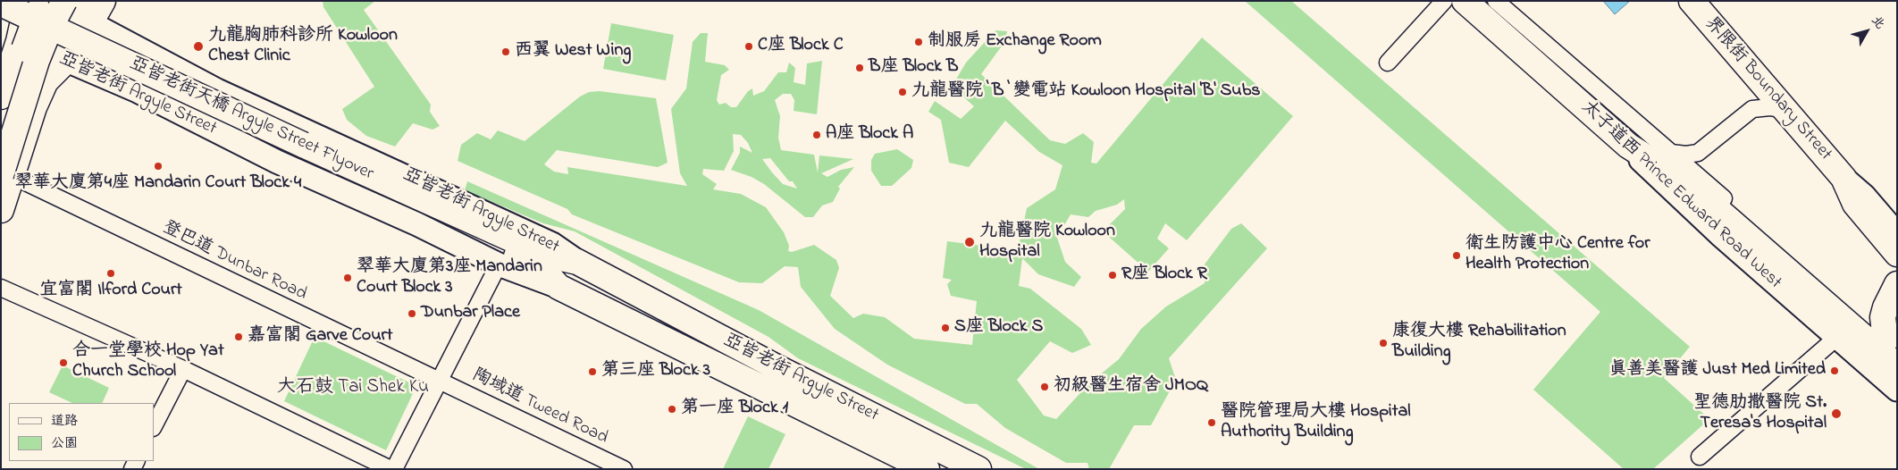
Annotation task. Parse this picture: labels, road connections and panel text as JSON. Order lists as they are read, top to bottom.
{
  "streets": {
    "main road": [
      "界限街 Boundary Street",
      "亞皆老街 Argyle Street",
      "亞皆老街天橋 Argyle Street Flyover",
      "太子道西 Prince Edward Road West"
    ],
    "street": ["登巴道 Dunbar Road", "陶域道 Tweed Road"]
  },
  "crossings": [
    ["亞皆老街 Argyle Street", "亞皆老街天橋 Argyle Street Flyover"],
    ["登巴道 Dunbar Road", "陶域道 Tweed Road"]
  ],
  "districts": ["大石鼓 Tai Shek Ku"],
  "places": [
    "制服房 Exchange Room",
    "九龍胸肺科診所 Kowloon Chest Clinic",
    "C座 Block C",
    "西翼 West Wing",
    "B座 Block B",
    "九龍醫院‵B‵變電站 Kowloon Hospital 'B' Subs",
    "A座 Block A",
    "翠華大廈第4座 Mandarin Court Block 4",
    "九龍醫院 Kowloon Hospital",
    "衛生防護中心 Centre for Health Protection",
    "宜富閣 Ilford Court",
    "R座 Block R",
    "翠華大廈第3座 Mandarin Court Block 3",
    "Dunbar Place",
    "S座 Block S",
    "嘉富閣 Garve Court",
    "康復大樓 Rehabilitation Building",
    "合一堂學校 Hop Yat Church School",
    "真善美醫護 Just Med Limited",
    "第三座 Block 3",
    "初級醫生宿舍 JMOQ",
    "第一座 Block 1",
    "聖德肋撒醫院 St. Teresa's Hospital",
    "醫院管理局大樓 Hospital Authority Building"
  ],
  "legend": ["道路", "公園"],
  "north": "top right"
}
